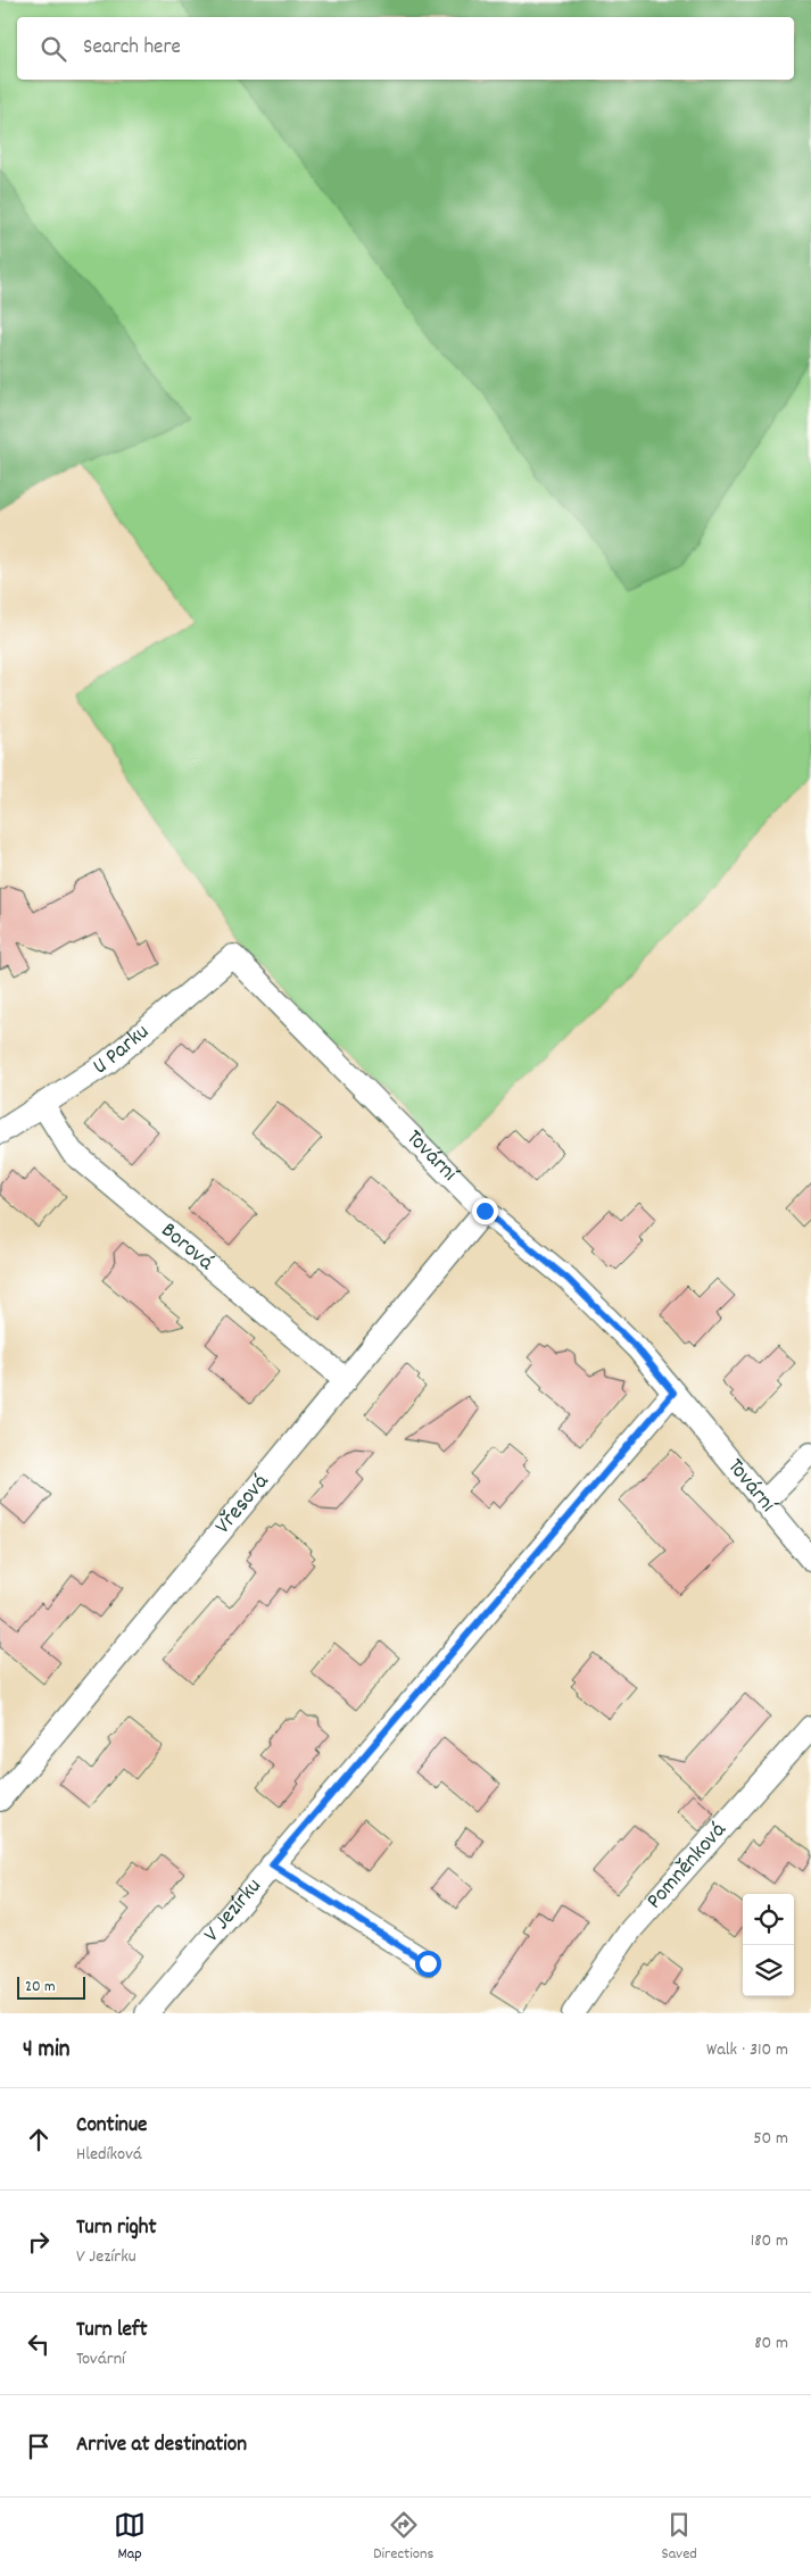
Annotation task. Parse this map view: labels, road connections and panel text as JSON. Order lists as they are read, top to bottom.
{
  "streets": {
    "street": [
      "U Parku",
      "Tovární",
      "Borová",
      "Vřesová",
      "Pomněnková",
      "V Jezírku"
    ]
  },
  "crossings": [
    ["U Parku", "Tovární"],
    ["U Parku", "Borová"],
    ["Tovární", "Vřesová"],
    ["Tovární", "V Jezírku"],
    ["Borová", "Vřesová"]
  ],
  "scale_bar": "20 m",
  "page": {
    "search": "Search here",
    "scale": "20 m",
    "heading": ["4 min", "Walk · 310 m"],
    "list": [
      ["Continue", "Hledíková", "50 m"],
      ["Turn right", "V Jezírku", "180 m"],
      ["Turn left", "Tovární", "80 m"],
      "Arrive at destination"
    ],
    "nav": ["Map", "Directions", "Saved"]
  }
}
